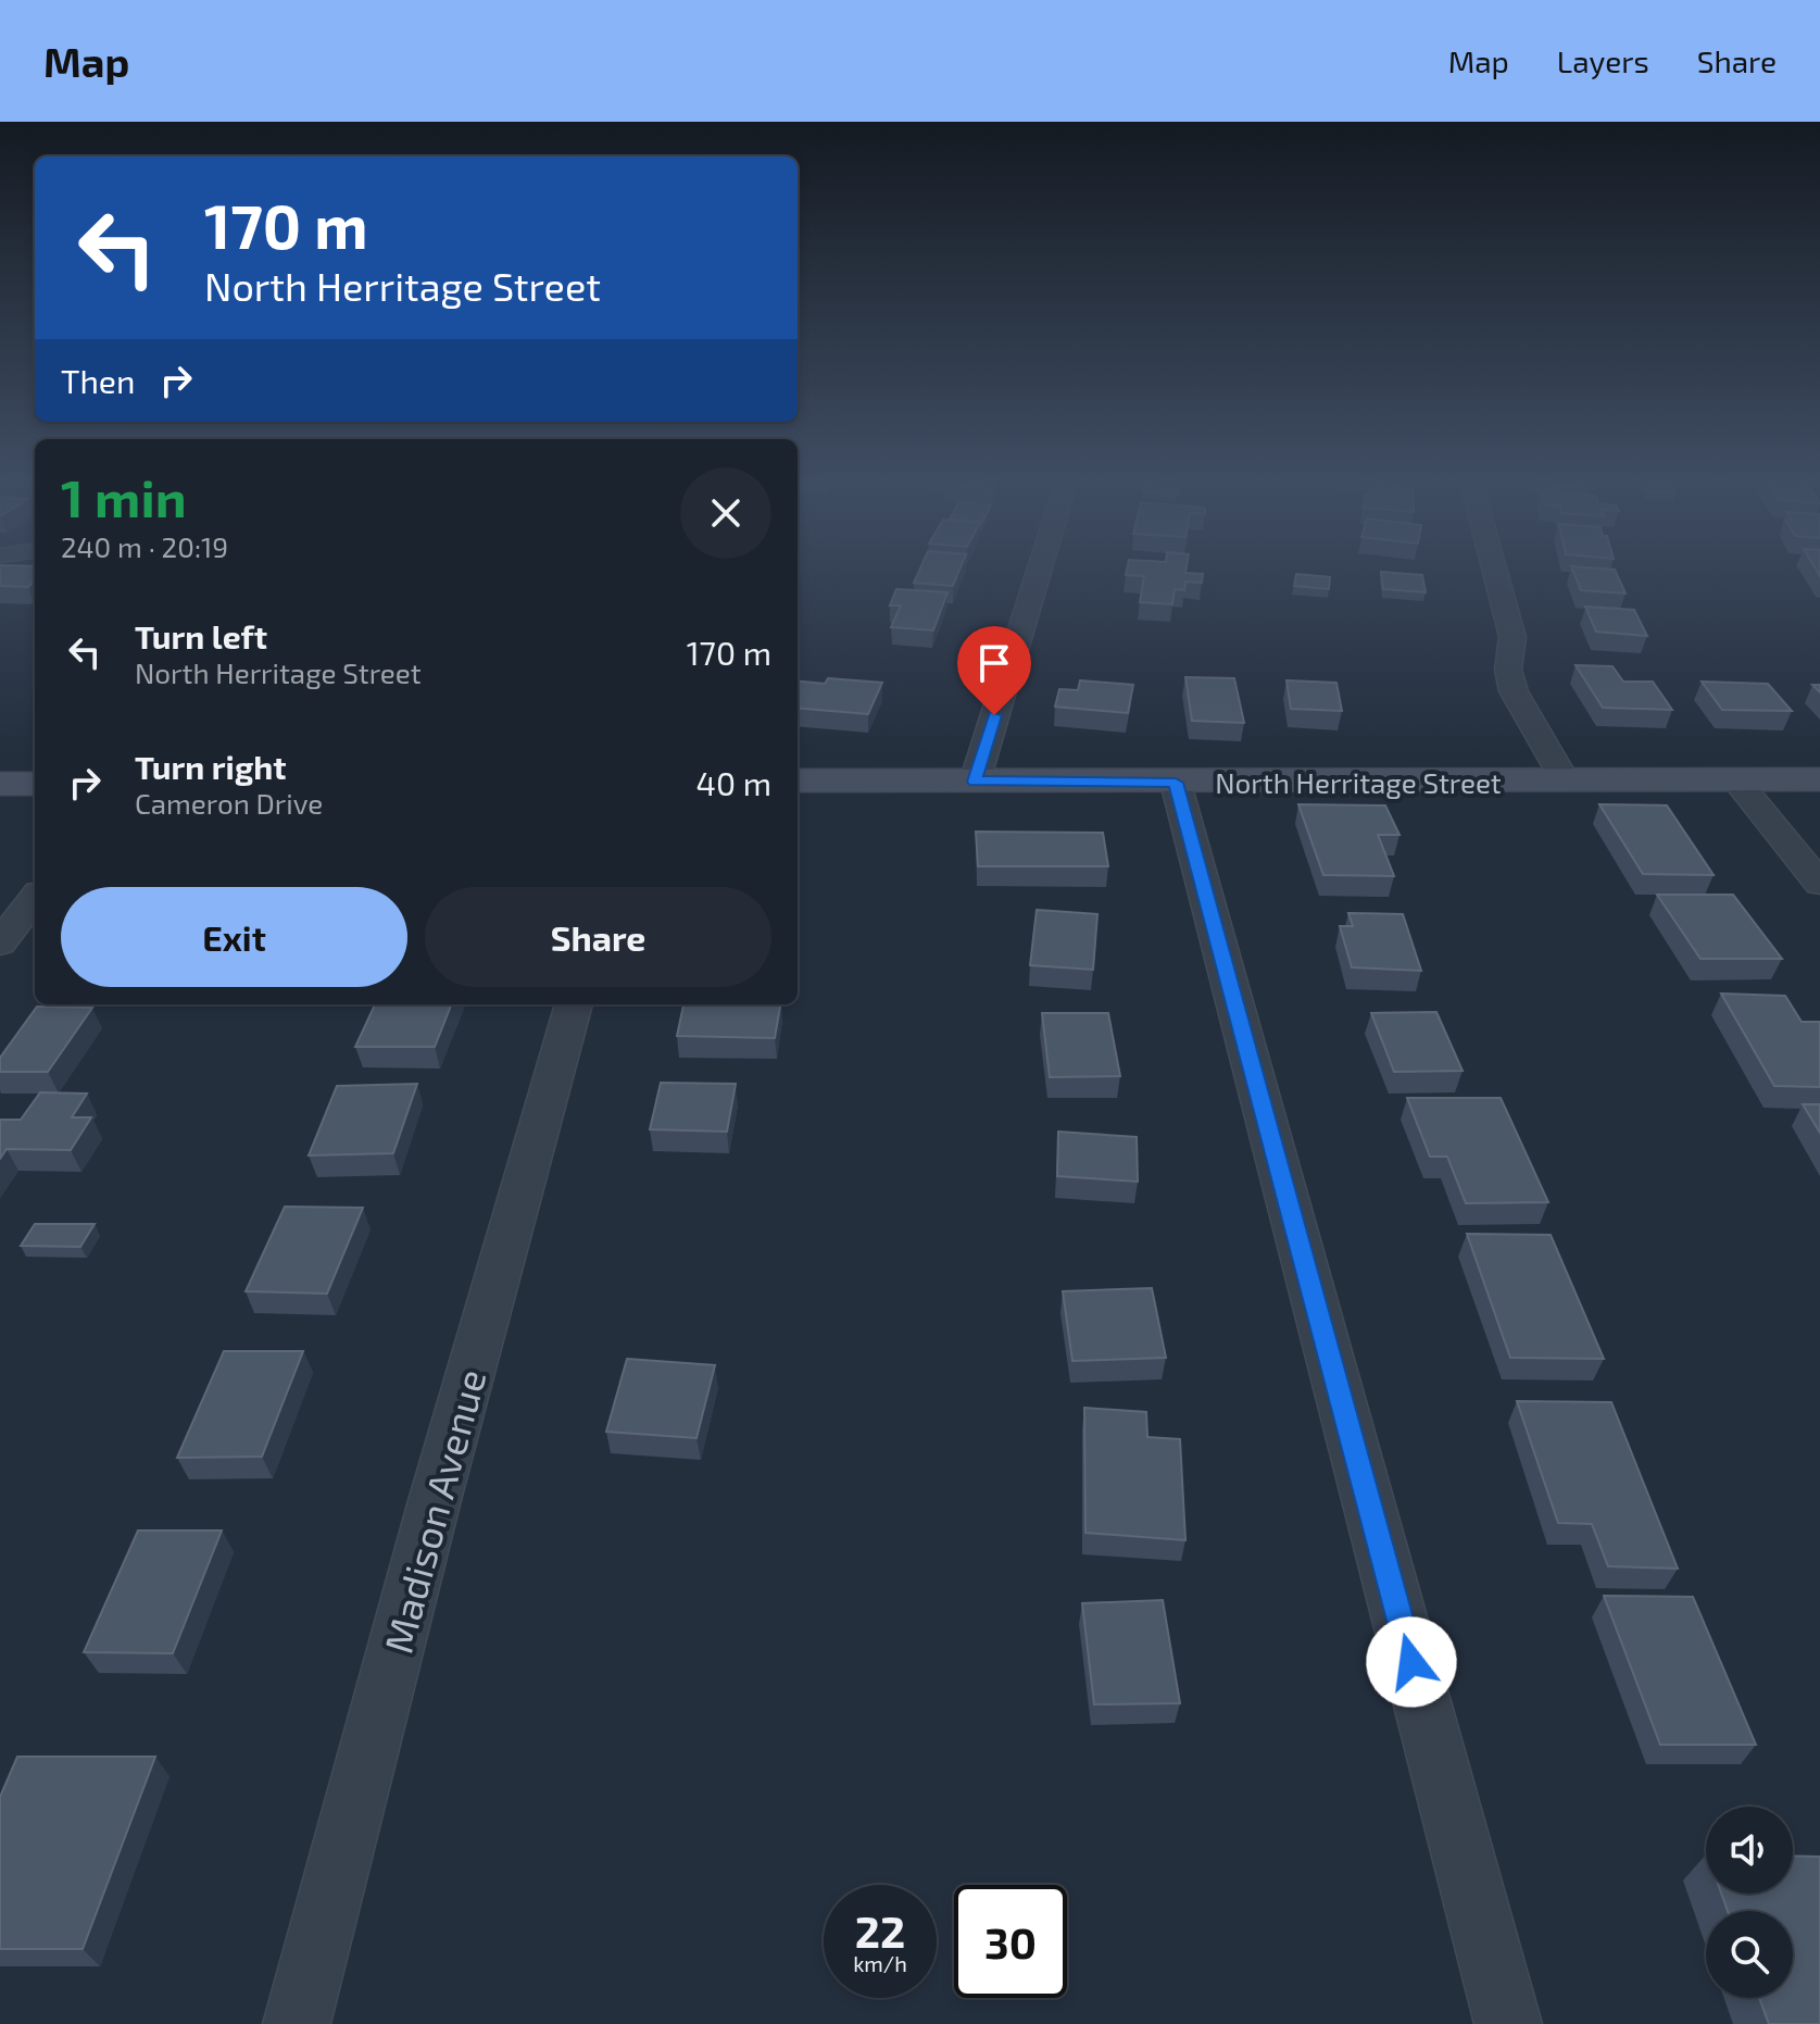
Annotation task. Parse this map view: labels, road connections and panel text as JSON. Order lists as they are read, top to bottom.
{
  "streets": {
    "street": ["North Herritage Street", "Madison Avenue"]
  },
  "page": {
    "header": "Map",
    "nav": ["Map", "Layers", "Share"],
    "turn": ["170 m", "North Herritage Street"],
    "then": "Then",
    "heading": ["1 min", "240 m · 20:19"],
    "list": [
      {
        "name": "Turn left",
        "note": "North Herritage Street",
        "value": "170 m"
      },
      {
        "name": "Turn right",
        "note": "Cameron Drive",
        "value": "40 m"
      }
    ],
    "buttons": ["Exit", "Share"],
    "speed": "22 km/h",
    "limit": "30"
  }
}
